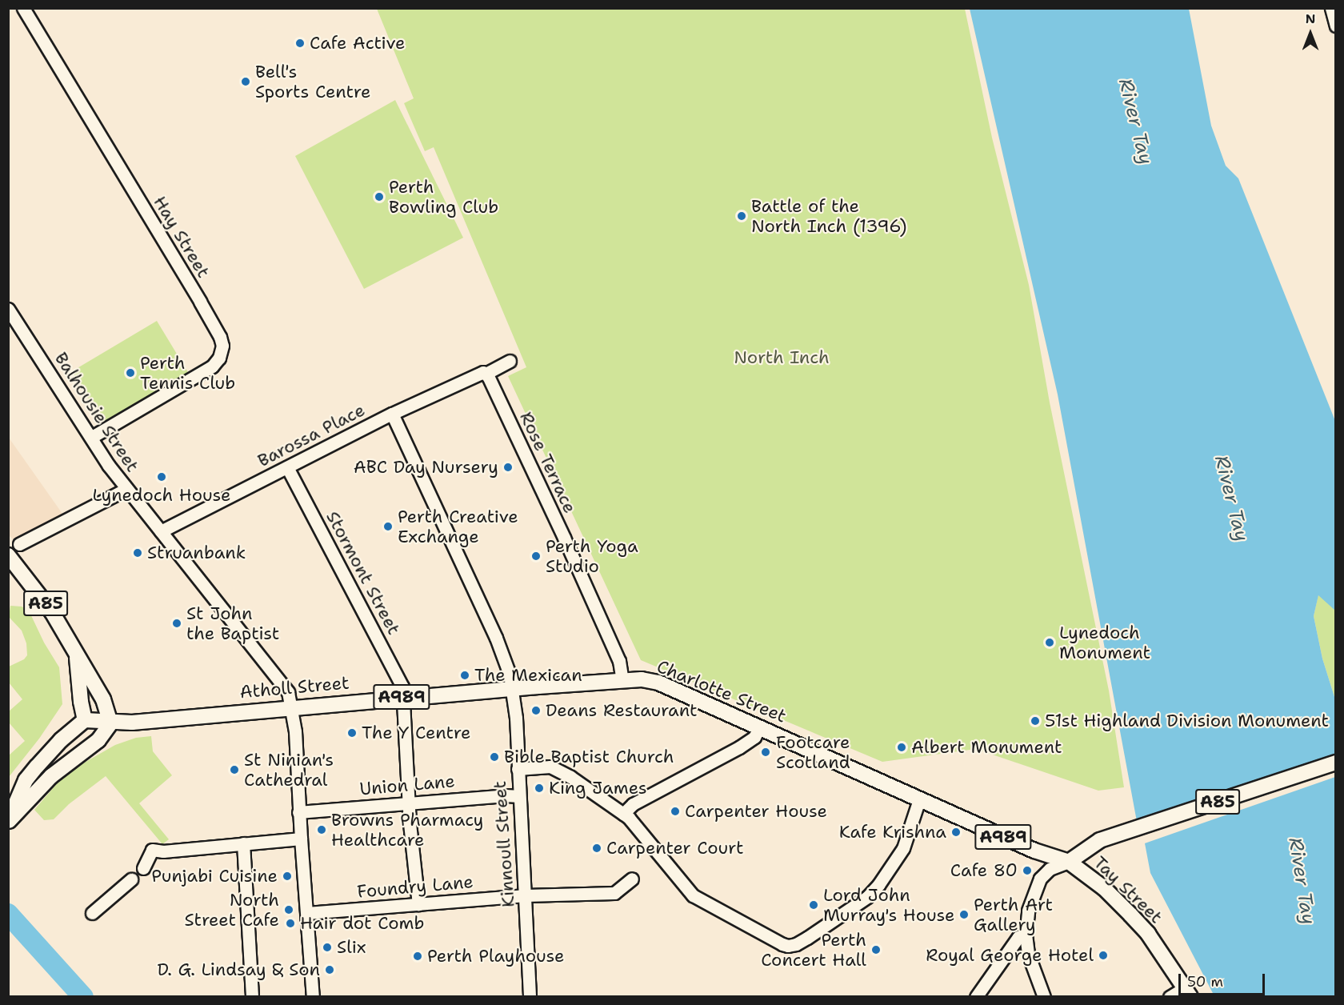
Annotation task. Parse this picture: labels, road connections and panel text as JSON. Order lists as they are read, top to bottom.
{
  "streets": {
    "main road": [
      "A85",
      "Atholl Street",
      "Charlotte Street",
      "A989",
      "Tay Street"
    ],
    "street": [
      "Hay Street",
      "Balhousie Street",
      "Barossa Place",
      "Rose Terrace",
      "Stormont Street",
      "Union Lane",
      "Kinnoull Street",
      "Foundry Lane"
    ]
  },
  "crossings": [
    ["Hay Street", "Balhousie Street"],
    ["Balhousie Street", "Barossa Place"],
    ["Balhousie Street", "Atholl Street"],
    ["Balhousie Street", "Union Lane"],
    ["Balhousie Street", "Foundry Lane"],
    ["Barossa Place", "Rose Terrace"],
    ["Barossa Place", "Stormont Street"],
    ["Barossa Place", "Kinnoull Street"],
    ["Rose Terrace", "Atholl Street"],
    ["Rose Terrace", "Charlotte Street"],
    ["Stormont Street", "Atholl Street"],
    ["Stormont Street", "Union Lane"],
    ["Stormont Street", "Foundry Lane"],
    ["A85", "Atholl Street"],
    ["A85", "Charlotte Street"],
    ["A85", "Tay Street"],
    ["Atholl Street", "Charlotte Street"],
    ["Atholl Street", "Kinnoull Street"],
    ["Charlotte Street", "Tay Street"],
    ["Union Lane", "Kinnoull Street"],
    ["Kinnoull Street", "Foundry Lane"]
  ],
  "water": ["River Tay"],
  "parks": ["North Inch"],
  "places": [
    "Cafe Active",
    "Bell's Sports Centre",
    "Perth Bowling Club",
    "Battle of the North Inch (1396)",
    "Perth Tennis Club",
    "ABC Day Nursery",
    "Lynedoch House",
    "Perth Creative Exchange",
    "Struanbank",
    "Perth Yoga Studio",
    "St John the Baptist",
    "Lynedoch Monument",
    "The Mexican",
    "Deans Restaurant",
    "51st Highland Division Monument",
    "The Y Centre",
    "Albert Monument",
    "Footcare Scotland",
    "Bible Baptist Church",
    "St Ninian's Cathedral",
    "King James",
    "Carpenter House",
    "Browns Pharmacy Healthcare",
    "Kafe Krishna",
    "Carpenter Court",
    "Cafe 80",
    "Punjabi Cuisine",
    "Lord John Murray's House",
    "North Street Cafe",
    "Perth Art Gallery",
    "Hair dot Comb",
    "Slix",
    "Perth Concert Hall",
    "Royal George Hotel",
    "Perth Playhouse",
    "D. G. Lindsay & Son"
  ],
  "scale_bar": "50 m",
  "north": "top"
}
